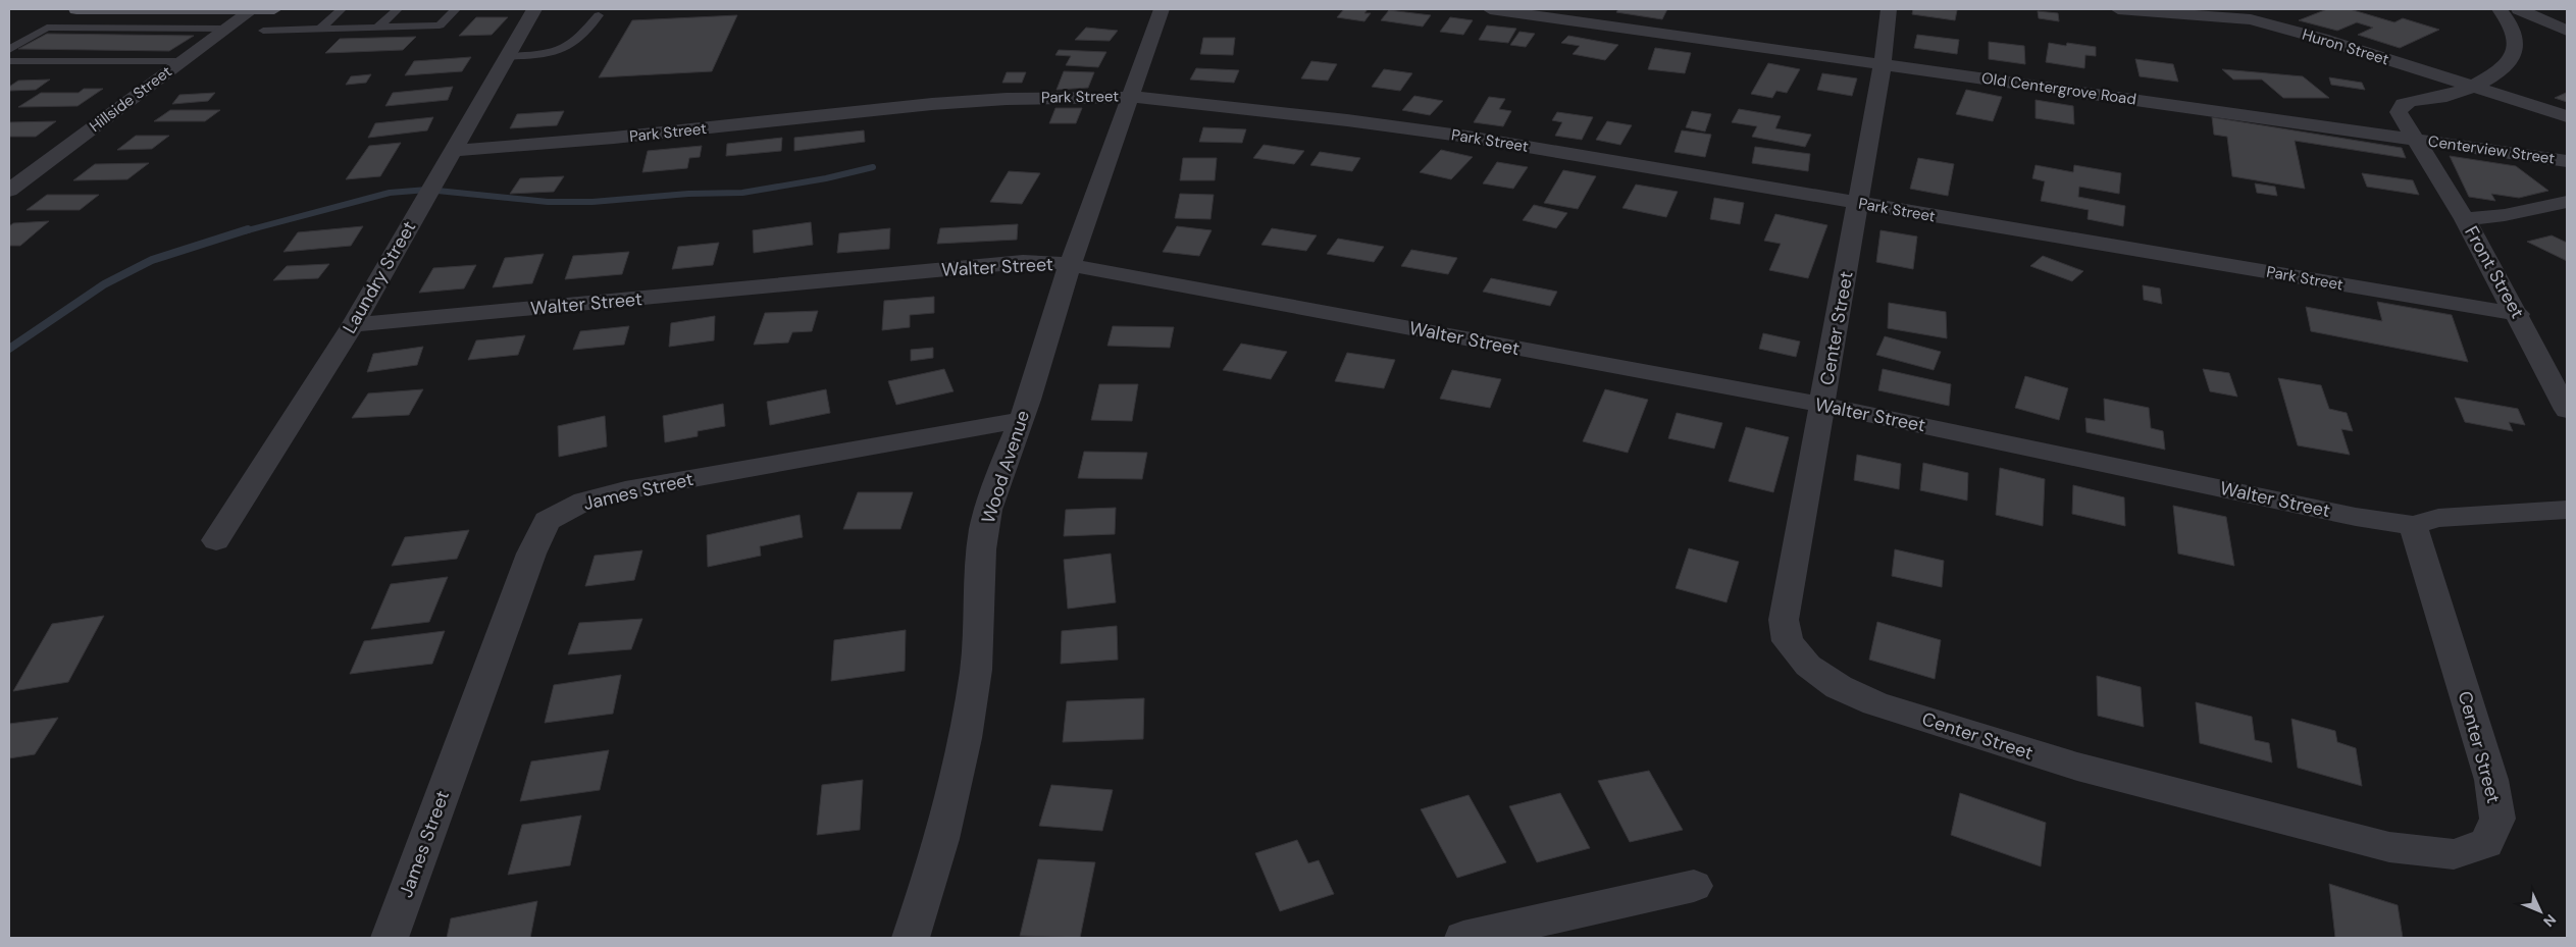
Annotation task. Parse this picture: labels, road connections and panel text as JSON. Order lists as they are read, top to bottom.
{
  "streets": {
    "street": [
      "Huron Street",
      "Old Centergrove Road",
      "Park Street",
      "Hillside Street",
      "Centerview Street",
      "Walter Street",
      "Front Street",
      "Laundry Street",
      "Center Street",
      "Wood Avenue",
      "James Street"
    ]
  },
  "crossings": [
    ["Old Centergrove Road", "Centerview Street"],
    ["Old Centergrove Road", "Front Street"],
    ["Old Centergrove Road", "Center Street"],
    ["Park Street", "Front Street"],
    ["Park Street", "Laundry Street"],
    ["Park Street", "Center Street"],
    ["Park Street", "Wood Avenue"],
    ["Centerview Street", "Front Street"],
    ["Walter Street", "Laundry Street"],
    ["Walter Street", "Center Street"],
    ["Walter Street", "Wood Avenue"],
    ["Wood Avenue", "James Street"]
  ],
  "north": "bottom right"
}
